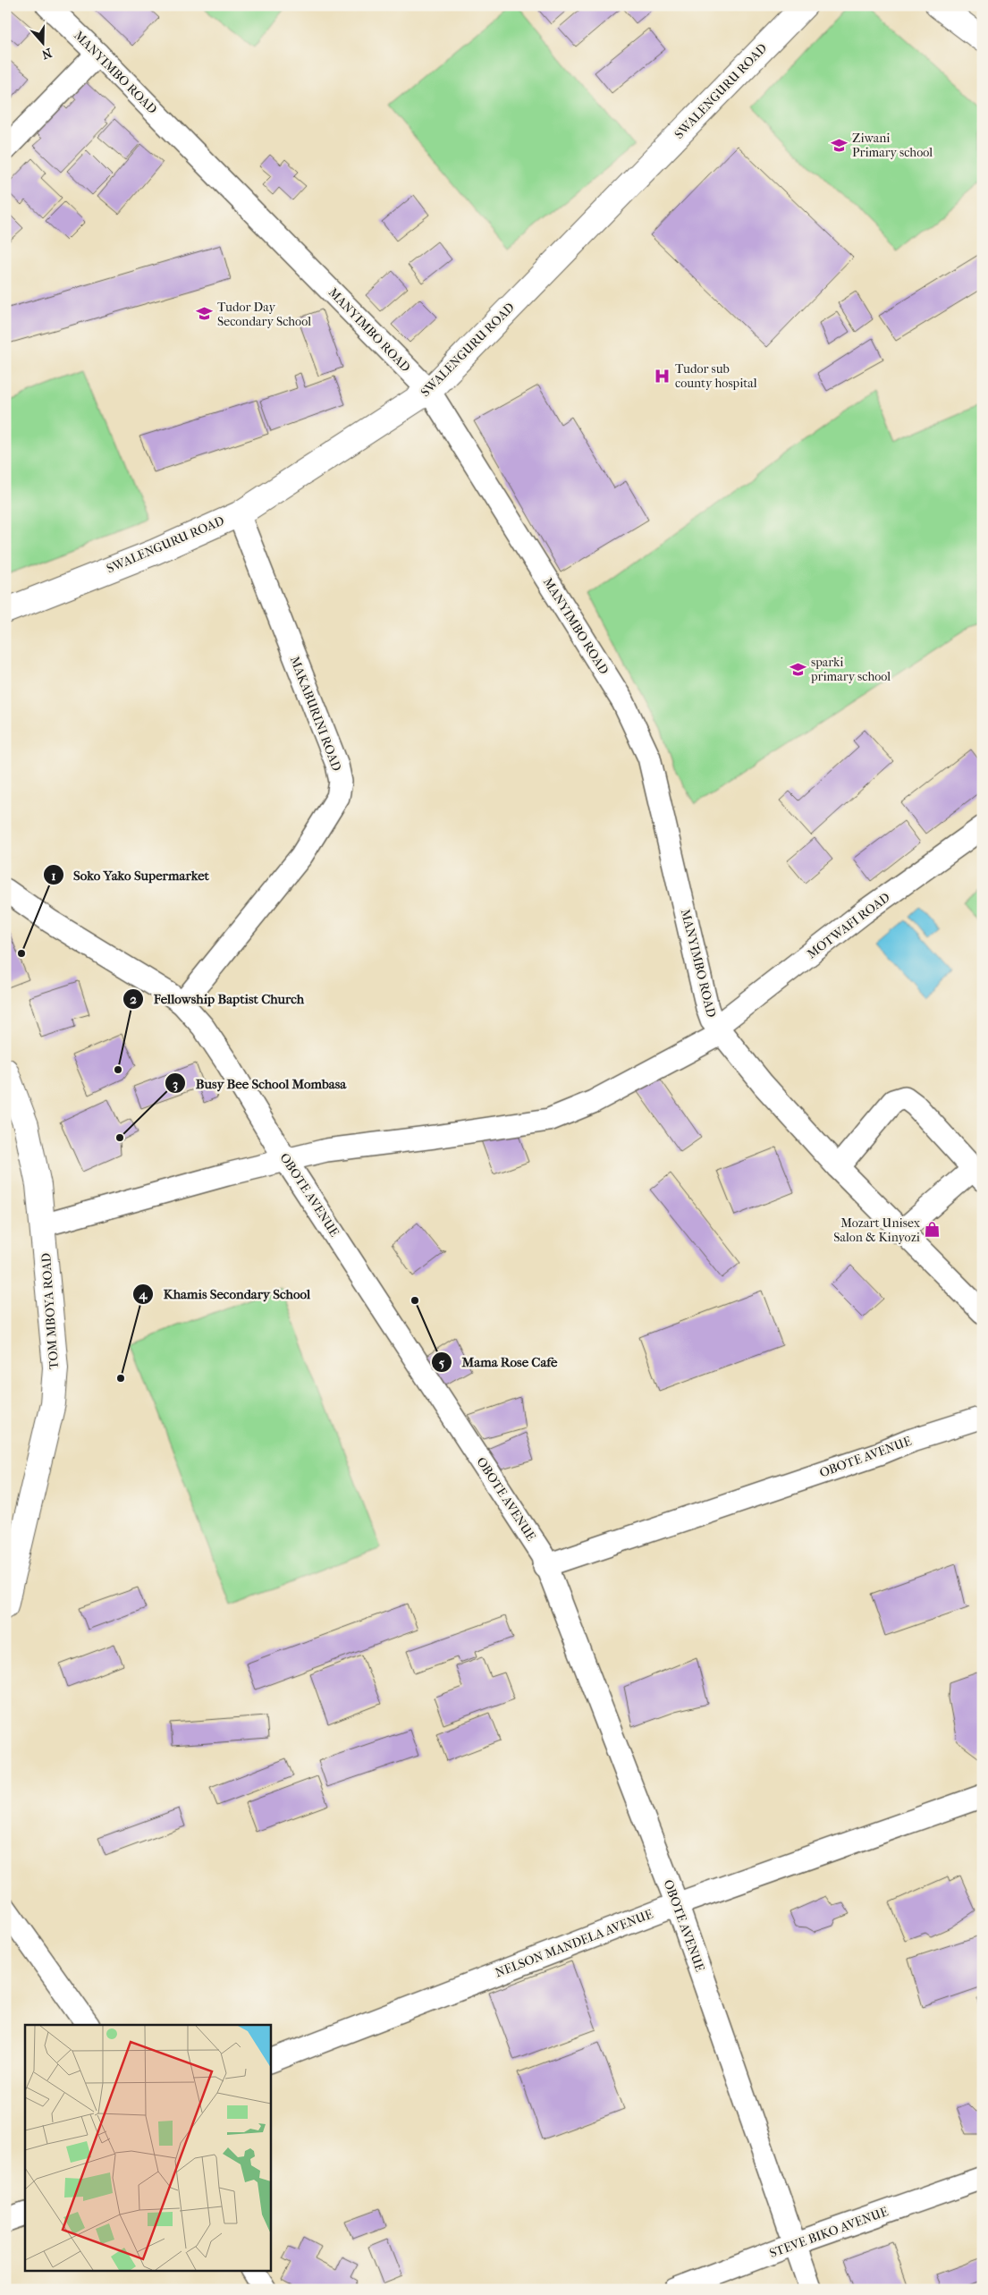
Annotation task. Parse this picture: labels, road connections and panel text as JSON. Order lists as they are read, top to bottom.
{
  "streets": {
    "street": [
      "MANYIMBO ROAD",
      "SWALENGURU ROAD",
      "MAKABURINI ROAD",
      "MOTWAFI ROAD",
      "OBOTE AVENUE",
      "TOM MBOYA ROAD",
      "NELSON MANDELA AVENUE",
      "STEVE BIKO AVENUE"
    ]
  },
  "crossings": [
    ["MANYIMBO ROAD", "SWALENGURU ROAD"],
    ["MANYIMBO ROAD", "MOTWAFI ROAD"],
    ["SWALENGURU ROAD", "MAKABURINI ROAD"],
    ["MAKABURINI ROAD", "OBOTE AVENUE"],
    ["MOTWAFI ROAD", "OBOTE AVENUE"],
    ["MOTWAFI ROAD", "TOM MBOYA ROAD"],
    ["OBOTE AVENUE", "NELSON MANDELA AVENUE"],
    ["OBOTE AVENUE", "STEVE BIKO AVENUE"]
  ],
  "places": {
    "school or university": ["Ziwani Primary school", "Tudor Day Secondary School", "sparki primary school"],
    "hospital": ["Tudor sub county hospital"],
    "other": [
      "Soko Yako Supermarket",
      "Fellowship Baptist Church",
      "Busy Bee School Mombasa",
      "Mama Rose Cafe",
      "Khamis Secondary School"
    ],
    "shop": ["Mozart Unisex Salon & Kinyozi"]
  },
  "north": "bottom"
}
